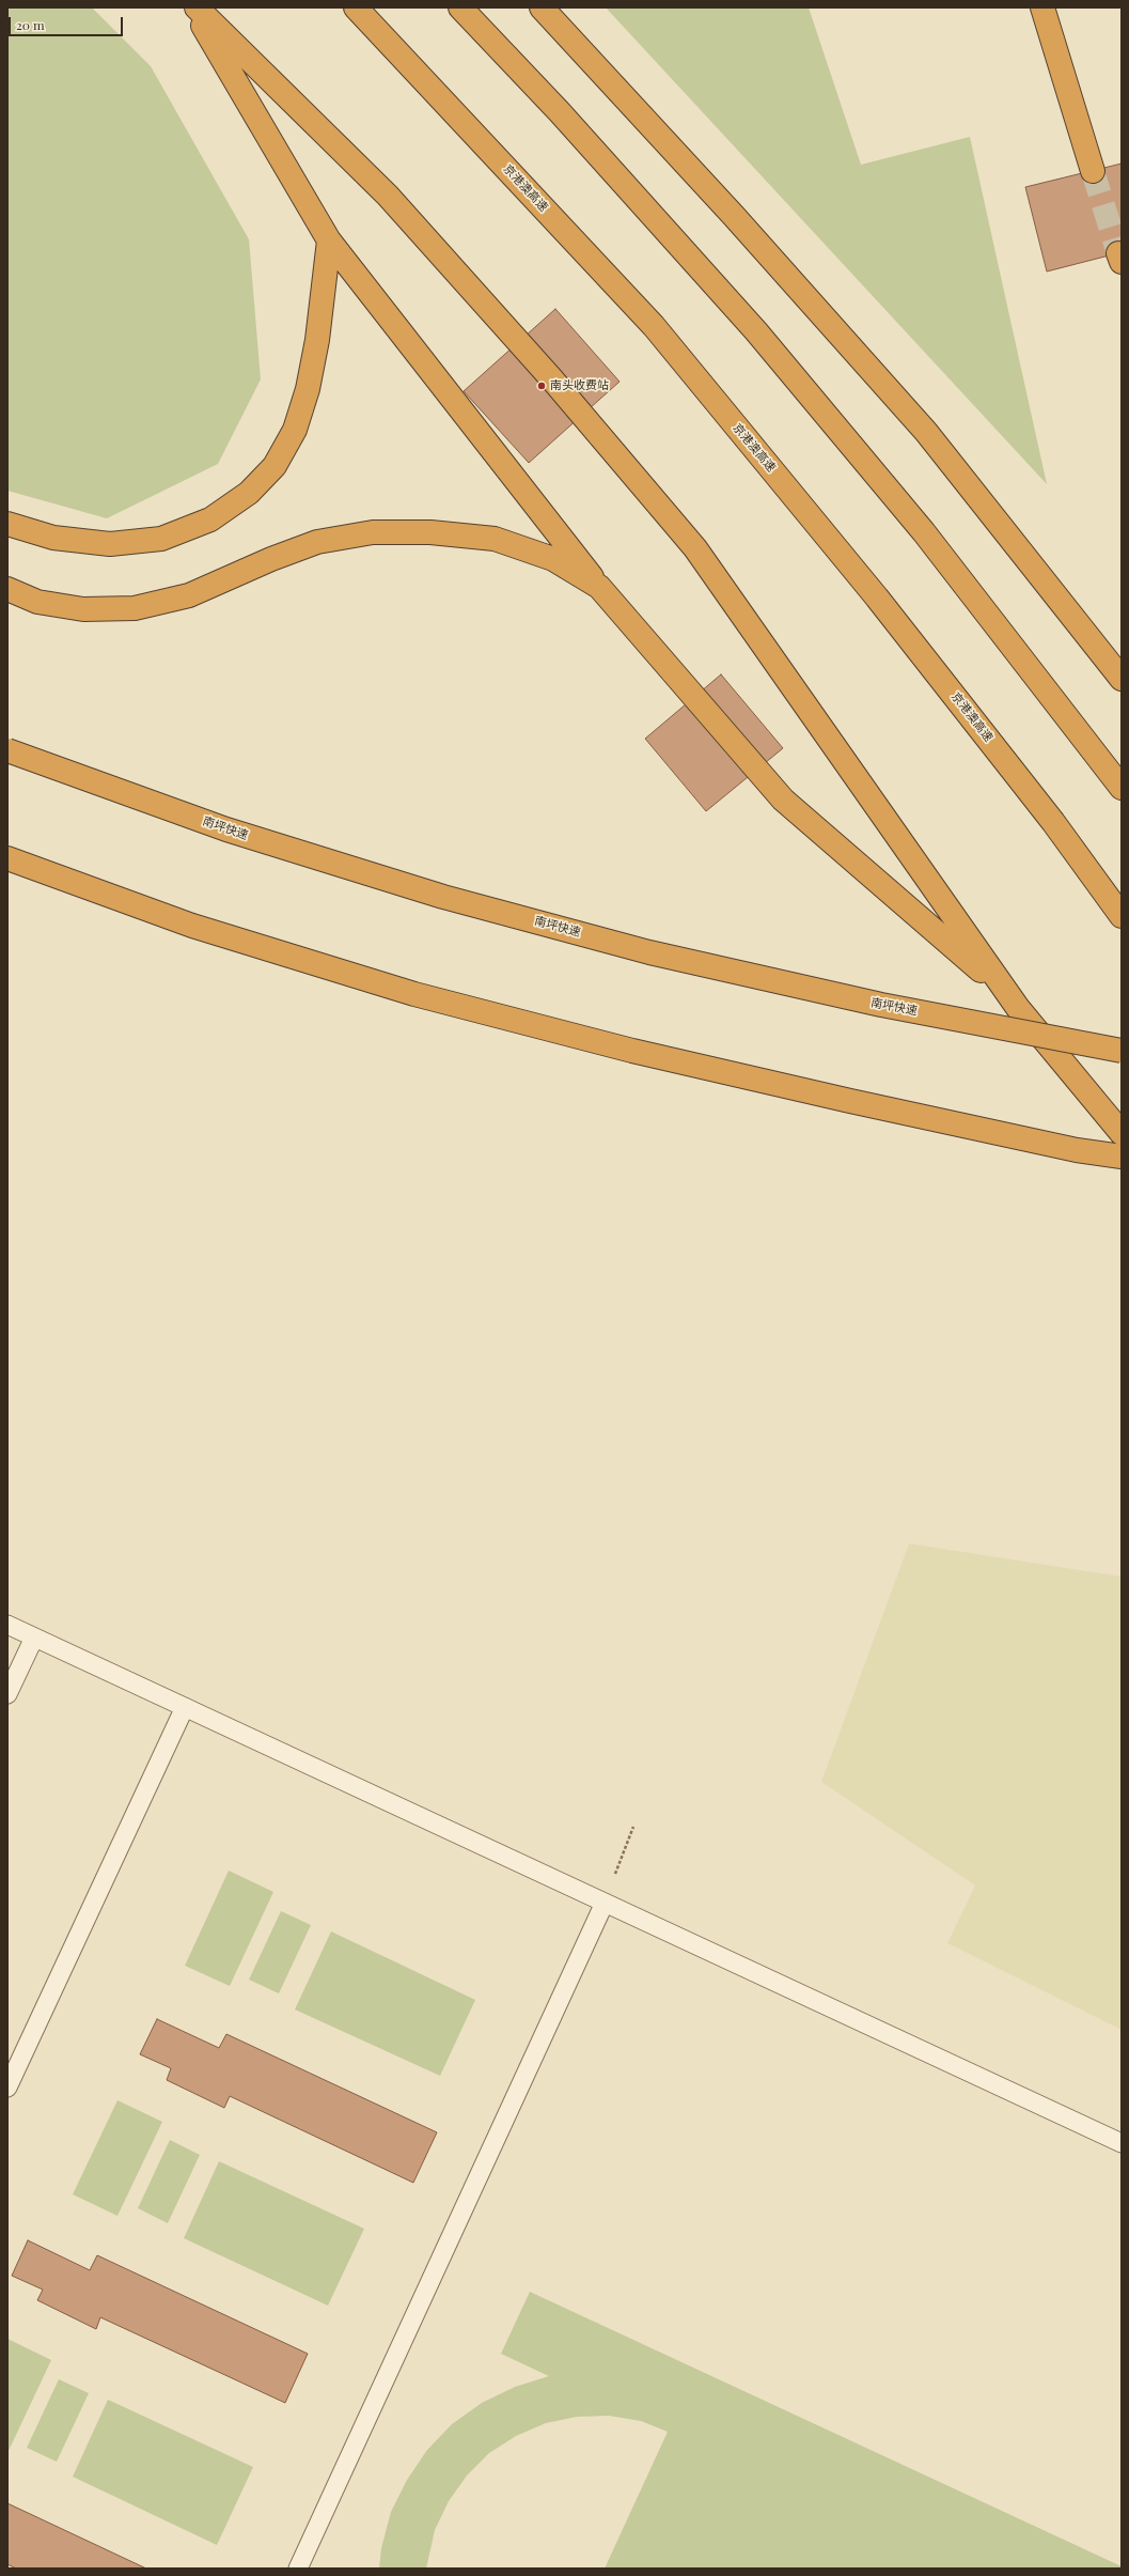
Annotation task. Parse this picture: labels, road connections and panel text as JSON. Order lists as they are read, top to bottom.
{
  "streets": {
    "highway": ["京港澳高速", "南坪快速"]
  },
  "places": ["南头收费站"],
  "scale_bar": "20 m"
}
